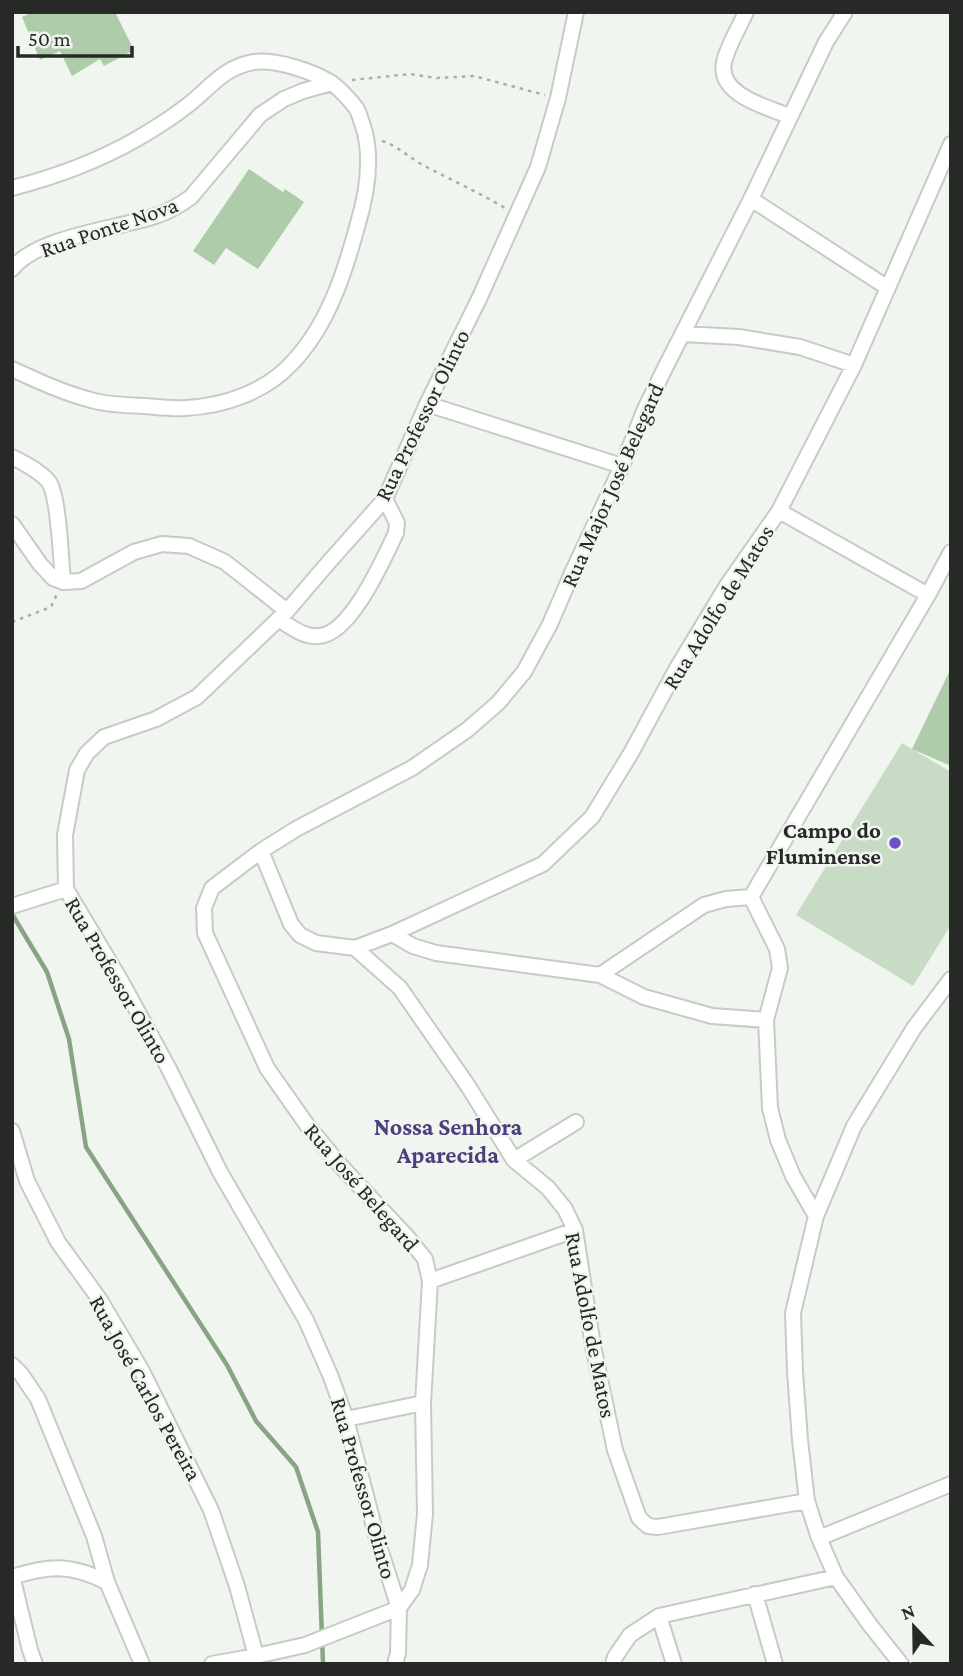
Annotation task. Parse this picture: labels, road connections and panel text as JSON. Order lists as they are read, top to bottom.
{
  "streets": {
    "street": [
      "Rua Ponte Nova",
      "Rua Professor Olinto",
      "Rua Major José Belegard",
      "Rua Adolfo de Matos",
      "Rua José Belegard",
      "Rua José Carlos Pereira"
    ]
  },
  "crossings": [
    ["Rua Professor Olinto", "Rua José Belegard"],
    ["Rua Major José Belegard", "Rua Adolfo de Matos"],
    ["Rua Major José Belegard", "Rua José Belegard"],
    ["Rua Adolfo de Matos", "Rua José Belegard"]
  ],
  "districts": ["Nossa Senhora Aparecida"],
  "places": ["Campo do Fluminense"],
  "scale_bar": "50 m",
  "north": "top"
}
